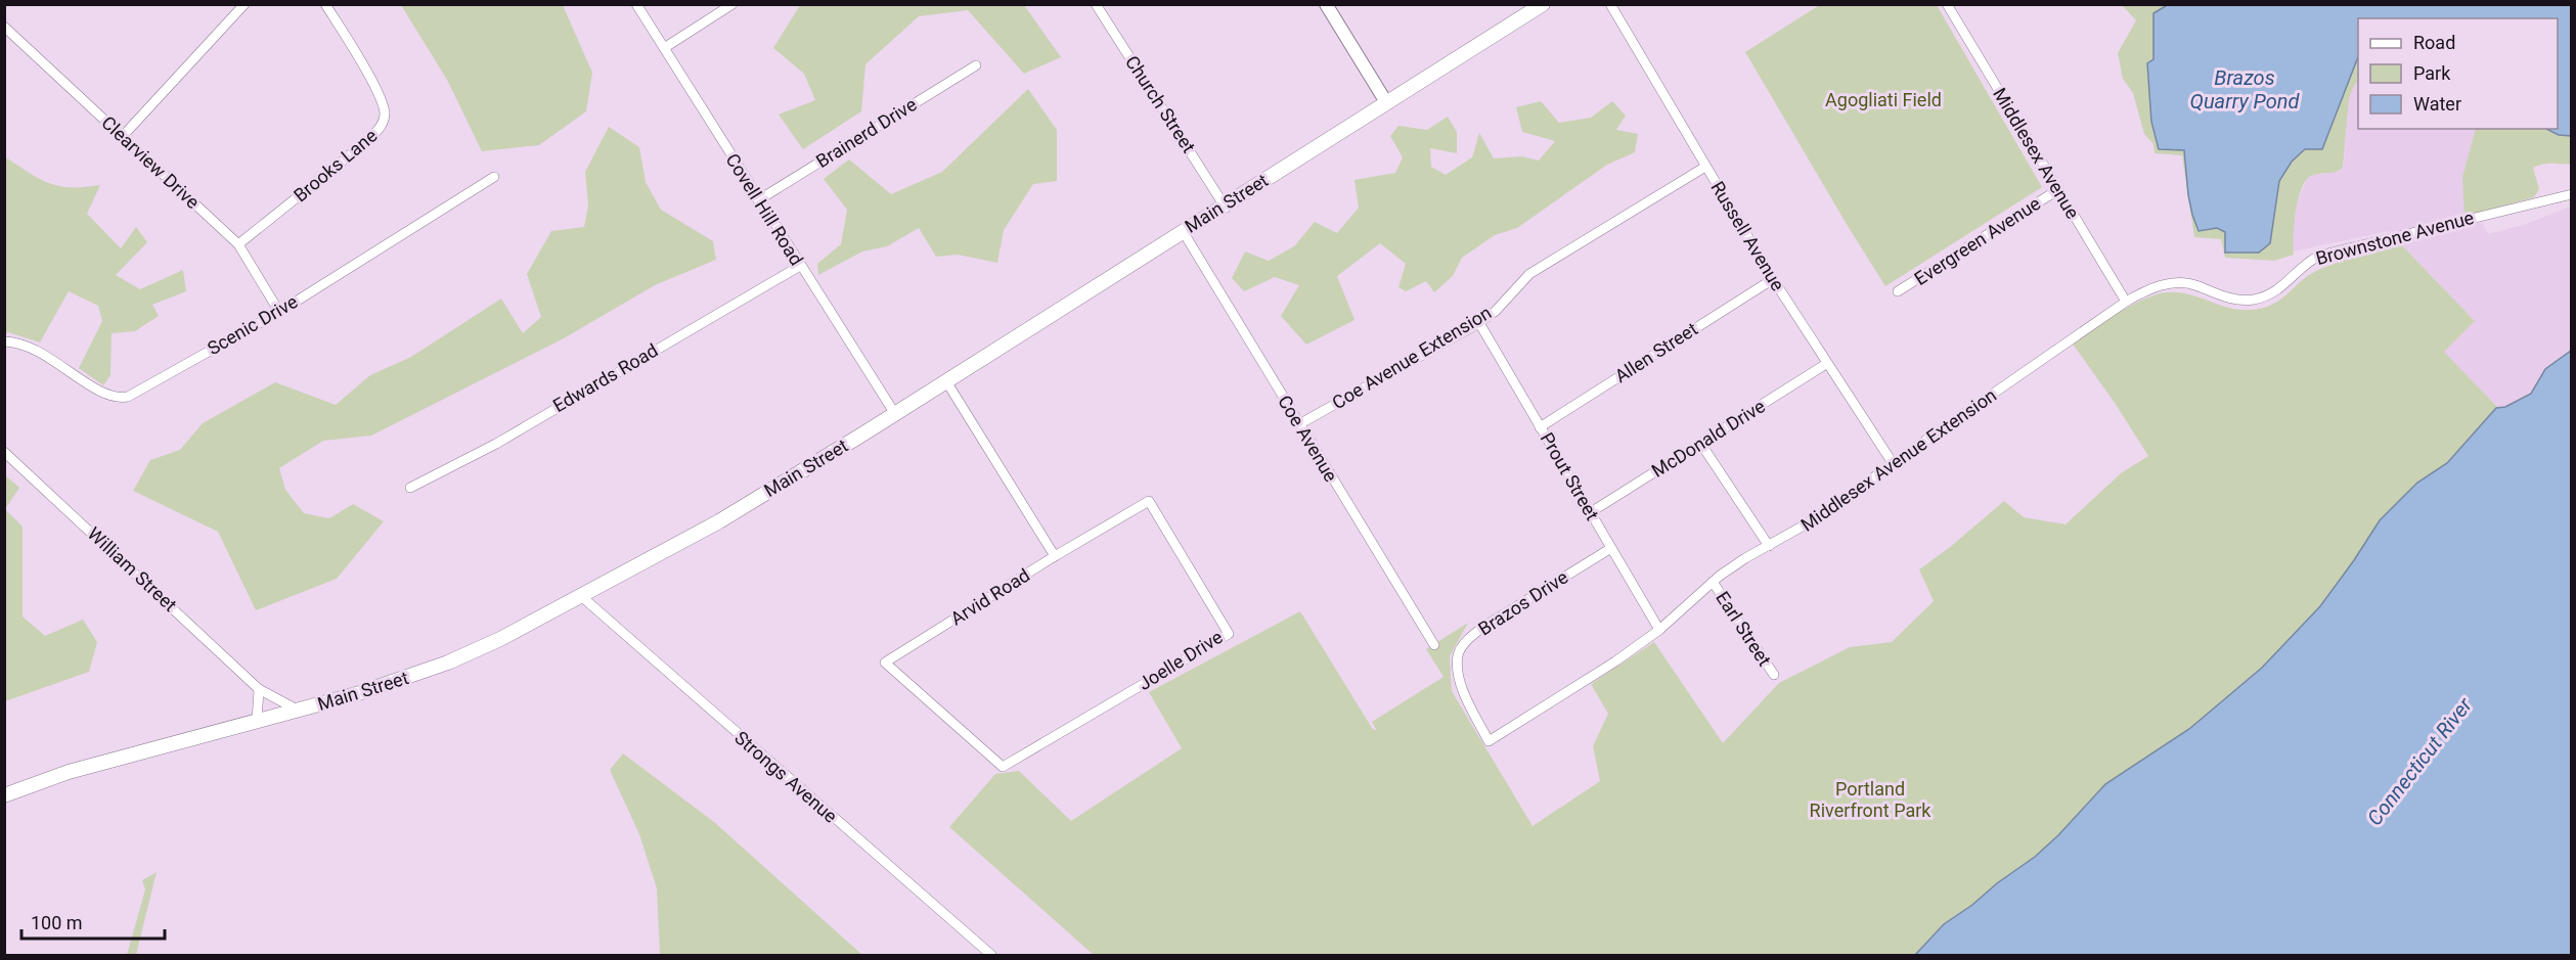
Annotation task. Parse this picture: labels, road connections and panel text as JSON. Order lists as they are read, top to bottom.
{
  "streets": {
    "main road": ["Main Street"],
    "street": [
      "Church Street",
      "Brainerd Drive",
      "Middlesex Avenue",
      "Clearview Drive",
      "Brooks Lane",
      "Covell Hill Road",
      "Russell Avenue",
      "Brownstone Avenue",
      "Evergreen Avenue",
      "Scenic Drive",
      "Allen Street",
      "Coe Avenue Extension",
      "Edwards Road",
      "Coe Avenue",
      "McDonald Drive",
      "Middlesex Avenue Extension",
      "Prout Street",
      "William Street",
      "Arvid Road",
      "Brazos Drive",
      "Earl Street",
      "Joelle Drive",
      "Strongs Avenue"
    ]
  },
  "crossings": [
    ["Church Street", "Main Street"],
    ["Brainerd Drive", "Covell Hill Road"],
    ["Middlesex Avenue", "Brownstone Avenue"],
    ["Middlesex Avenue", "Evergreen Avenue"],
    ["Middlesex Avenue", "Middlesex Avenue Extension"],
    ["Clearview Drive", "Brooks Lane"],
    ["Clearview Drive", "Scenic Drive"],
    ["Main Street", "Covell Hill Road"],
    ["Main Street", "Coe Avenue"],
    ["Main Street", "William Street"],
    ["Main Street", "Strongs Avenue"],
    ["Covell Hill Road", "Edwards Road"],
    ["Russell Avenue", "Allen Street"],
    ["Russell Avenue", "Coe Avenue Extension"],
    ["Russell Avenue", "McDonald Drive"],
    ["Russell Avenue", "Middlesex Avenue Extension"],
    ["Brownstone Avenue", "Middlesex Avenue Extension"],
    ["Allen Street", "Prout Street"],
    ["Coe Avenue Extension", "Coe Avenue"],
    ["Coe Avenue Extension", "Prout Street"],
    ["McDonald Drive", "Prout Street"],
    ["Middlesex Avenue Extension", "Prout Street"],
    ["Middlesex Avenue Extension", "Brazos Drive"],
    ["Middlesex Avenue Extension", "Earl Street"],
    ["Prout Street", "Brazos Drive"],
    ["Arvid Road", "Joelle Drive"]
  ],
  "water": ["Brazos Quarry Pond", "Connecticut River"],
  "parks": ["Agogliati Field", "Portland Riverfront Park"],
  "legend": ["Road", "Park", "Water"],
  "scale_bar": "100 m"
}
